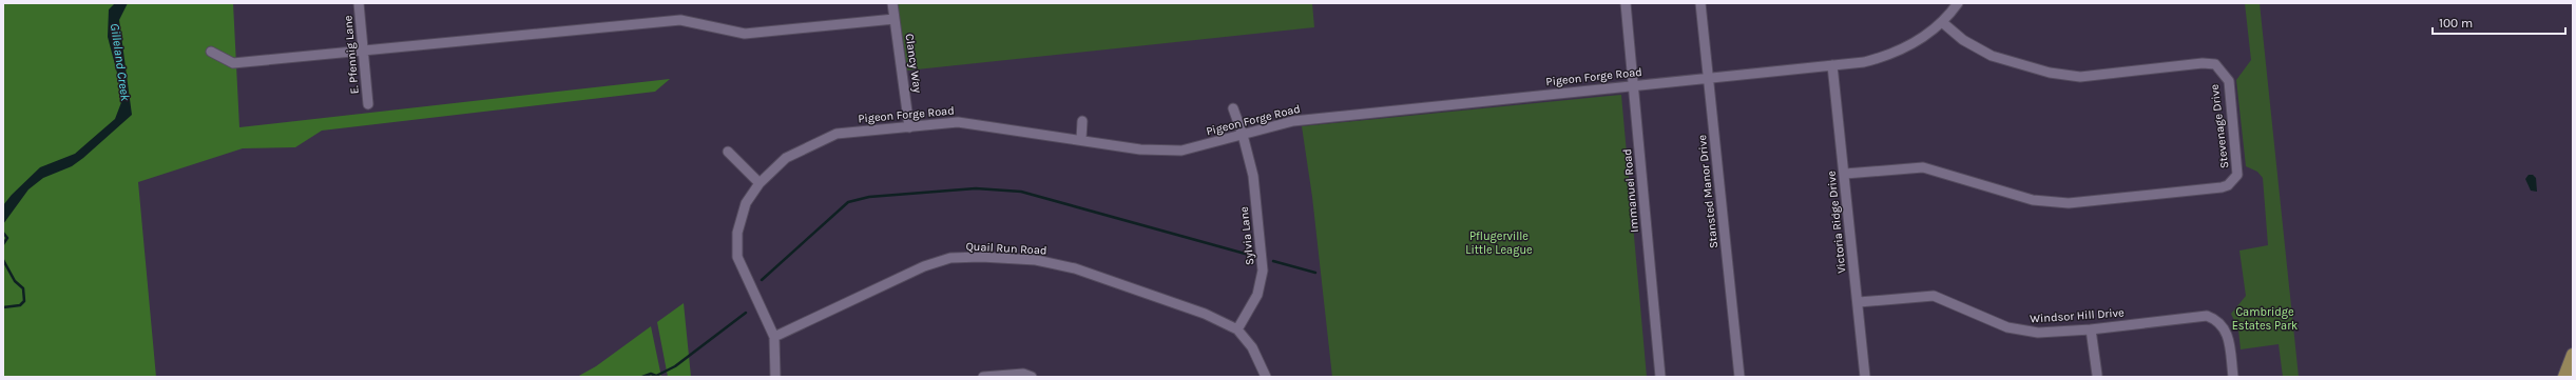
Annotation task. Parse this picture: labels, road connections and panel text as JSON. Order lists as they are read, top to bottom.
{
  "streets": {
    "street": [
      "E. Pfennig Lane",
      "Clancy Way",
      "Pigeon Forge Road",
      "Stevenage Drive",
      "Immanuel Road",
      "Stansted Manor Drive",
      "Victoria Ridge Drive",
      "Sylvia Lane",
      "Quail Run Road",
      "Windsor Hill Drive"
    ]
  },
  "crossings": [
    ["Clancy Way", "Pigeon Forge Road"],
    ["Pigeon Forge Road", "Stevenage Drive"],
    ["Pigeon Forge Road", "Immanuel Road"],
    ["Pigeon Forge Road", "Stansted Manor Drive"],
    ["Pigeon Forge Road", "Victoria Ridge Drive"],
    ["Pigeon Forge Road", "Sylvia Lane"],
    ["Pigeon Forge Road", "Quail Run Road"],
    ["Stevenage Drive", "Victoria Ridge Drive"],
    ["Victoria Ridge Drive", "Windsor Hill Drive"],
    ["Sylvia Lane", "Quail Run Road"]
  ],
  "water": ["Gilleland Creek"],
  "parks": ["Pflugerville Little League", "Cambridge Estates Park"],
  "scale_bar": "100 m"
}
